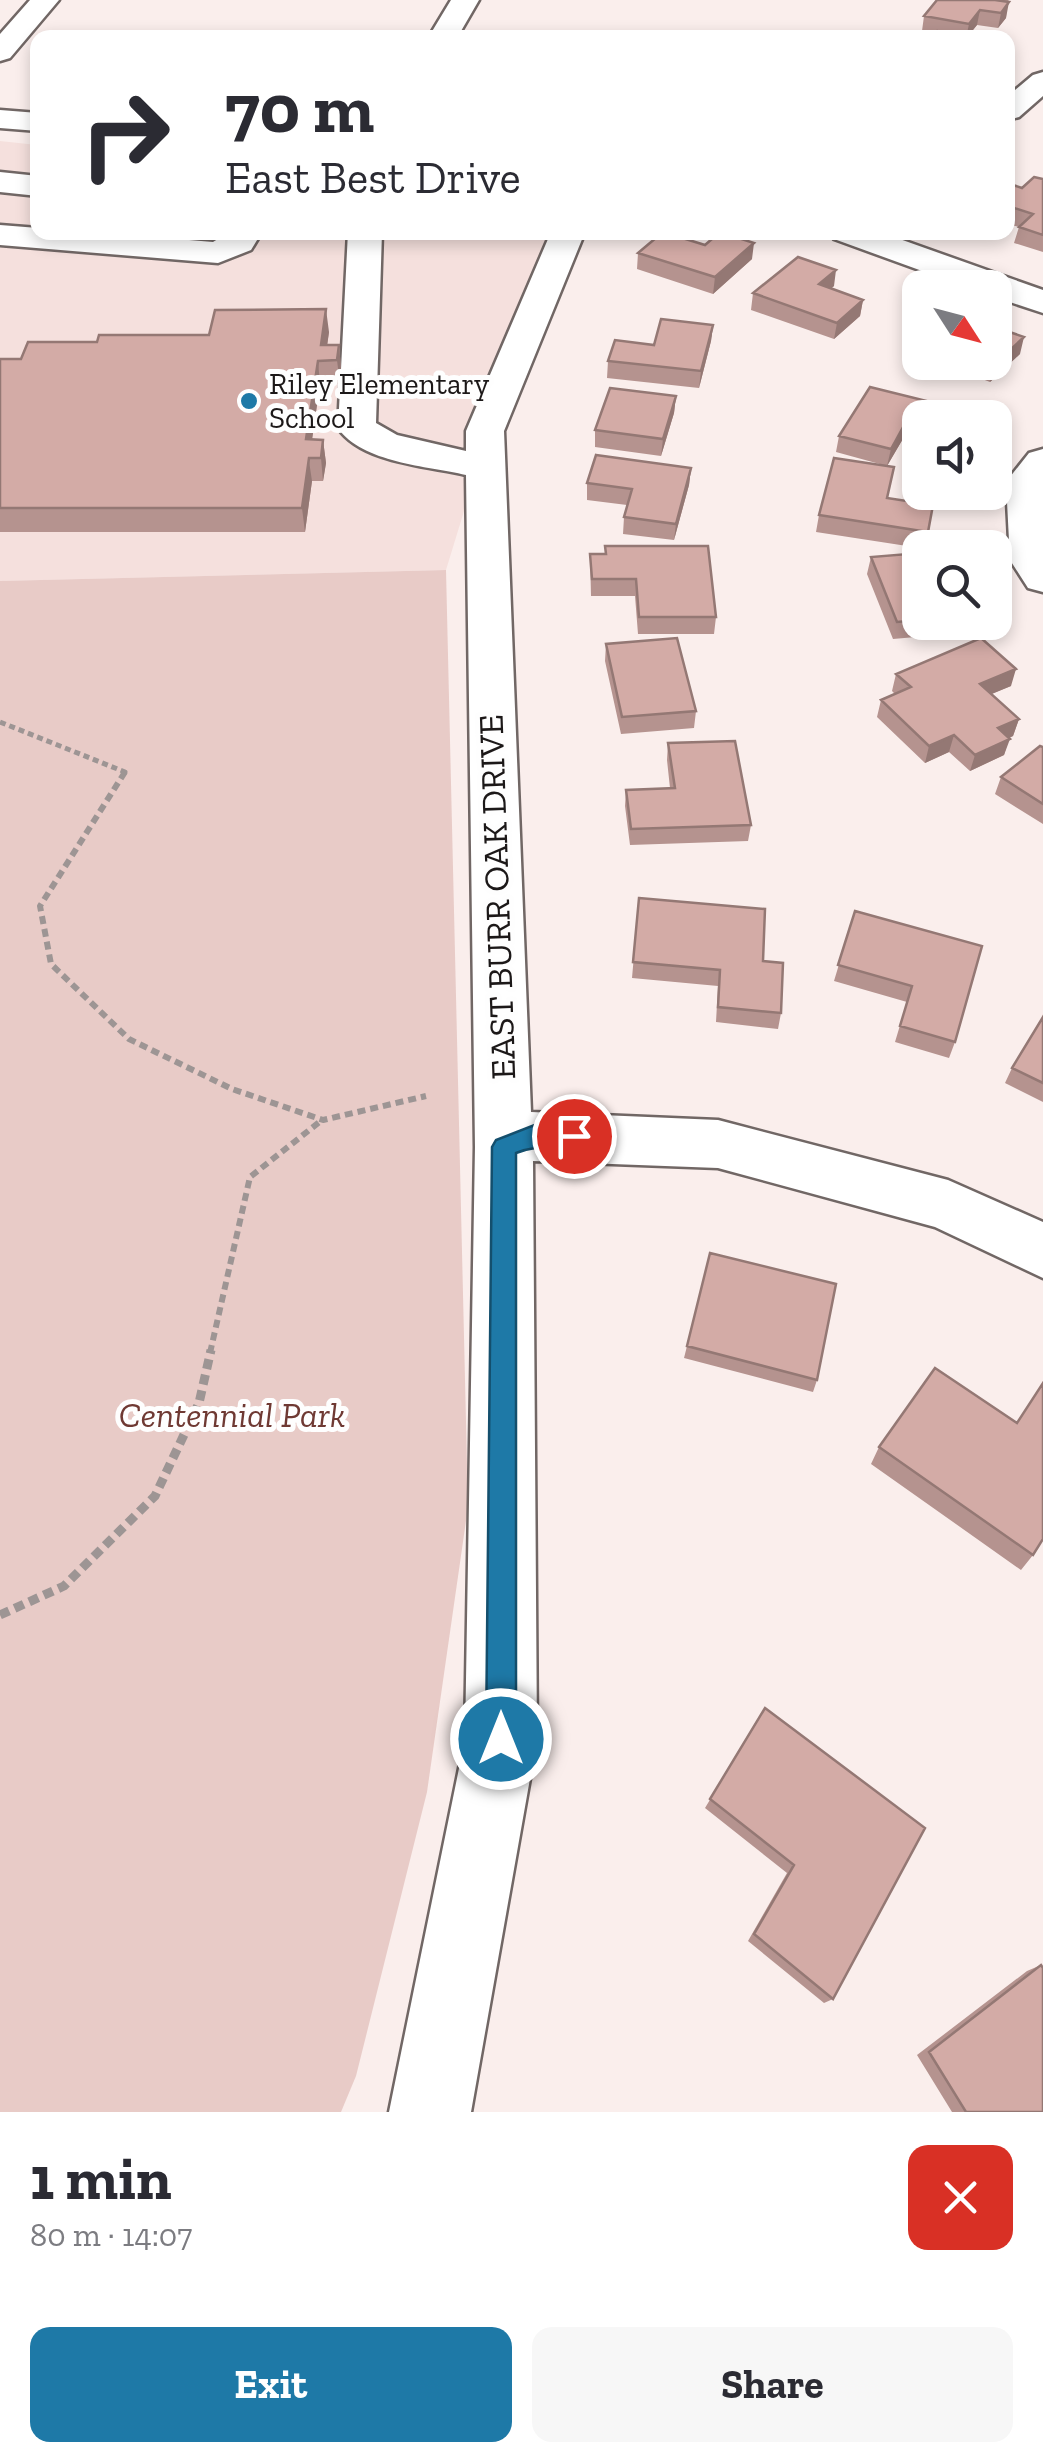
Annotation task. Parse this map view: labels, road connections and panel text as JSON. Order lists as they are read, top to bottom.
{
  "streets": {
    "street": ["EAST BURR OAK DRIVE"]
  },
  "parks": ["Centennial Park"],
  "places": ["Riley Elementary School"],
  "north": "bottom right",
  "page": {
    "turn": ["70 m", "East Best Drive"],
    "heading": ["1 min", "80 m · 14:07"],
    "buttons": ["Exit", "Share"]
  }
}
